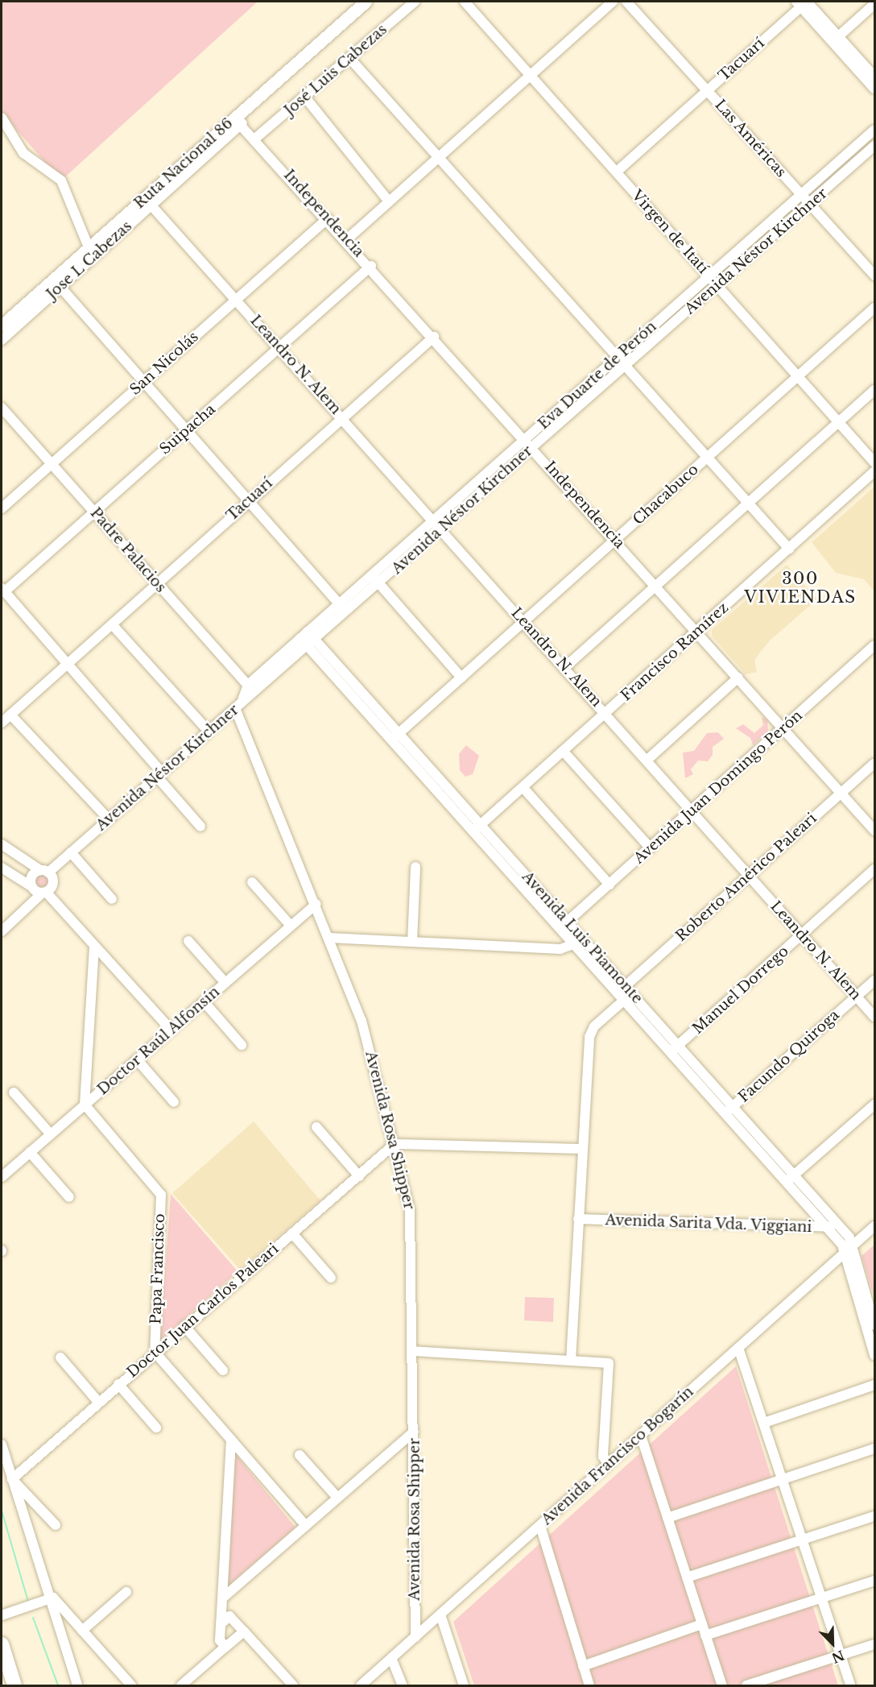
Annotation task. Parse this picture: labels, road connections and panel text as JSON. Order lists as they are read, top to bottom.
{
  "streets": {
    "main road": ["Ruta Nacional 86"],
    "street": [
      "Tacuarí",
      "José Luis Cabezas",
      "Las Américas",
      "Independencia",
      "Virgen de Itatí",
      "Avenida Néstor Kirchner",
      "Jose L Cabezas",
      "San Nicolás",
      "Leandro N. Alem",
      "Eva Duarte de Perón",
      "Suipacha",
      "Chacabuco",
      "Padre Palacios",
      "Francisco Ramírez",
      "Avenida Juan Domingo Perón",
      "Roberto Américo Paleari",
      "Avenida Luis Piamonte",
      "Manuel Dorrego",
      "Doctor Raúl Alfonsín",
      "Facundo Quiroga",
      "Avenida Rosa Shipper",
      "Avenida Sarita Vda. Viggiani",
      "Papa Francisco",
      "Doctor Juan Carlos Paleari",
      "Avenida Francisco Bogarín"
    ]
  },
  "crossings": [
    ["Tacuarí", "Las Américas"],
    ["Tacuarí", "Independencia"],
    ["Tacuarí", "Virgen de Itatí"],
    ["Tacuarí", "Leandro N. Alem"],
    ["Tacuarí", "Padre Palacios"],
    ["José Luis Cabezas", "Independencia"],
    ["Las Américas", "Avenida Néstor Kirchner"],
    ["Las Américas", "Eva Duarte de Perón"],
    ["Ruta Nacional 86", "Independencia"],
    ["Ruta Nacional 86", "Jose L Cabezas"],
    ["Ruta Nacional 86", "Leandro N. Alem"],
    ["Independencia", "Avenida Néstor Kirchner"],
    ["Independencia", "San Nicolás"],
    ["Independencia", "Eva Duarte de Perón"],
    ["Independencia", "Suipacha"],
    ["Independencia", "Chacabuco"],
    ["Independencia", "Francisco Ramírez"],
    ["Independencia", "Avenida Juan Domingo Perón"],
    ["Independencia", "Roberto Américo Paleari"],
    ["Virgen de Itatí", "Avenida Néstor Kirchner"],
    ["Virgen de Itatí", "Eva Duarte de Perón"],
    ["Virgen de Itatí", "Chacabuco"],
    ["Avenida Néstor Kirchner", "Leandro N. Alem"],
    ["Avenida Néstor Kirchner", "Eva Duarte de Perón"],
    ["Avenida Néstor Kirchner", "Padre Palacios"],
    ["Avenida Néstor Kirchner", "Avenida Luis Piamonte"],
    ["Avenida Néstor Kirchner", "Avenida Rosa Shipper"],
    ["Jose L Cabezas", "Leandro N. Alem"],
    ["San Nicolás", "Leandro N. Alem"],
    ["San Nicolás", "Padre Palacios"],
    ["Leandro N. Alem", "Eva Duarte de Perón"],
    ["Leandro N. Alem", "Suipacha"],
    ["Leandro N. Alem", "Chacabuco"],
    ["Leandro N. Alem", "Francisco Ramírez"],
    ["Leandro N. Alem", "Avenida Juan Domingo Perón"],
    ["Leandro N. Alem", "Roberto Américo Paleari"],
    ["Leandro N. Alem", "Manuel Dorrego"],
    ["Leandro N. Alem", "Facundo Quiroga"],
    ["Eva Duarte de Perón", "Padre Palacios"],
    ["Eva Duarte de Perón", "Avenida Luis Piamonte"],
    ["Eva Duarte de Perón", "Avenida Rosa Shipper"],
    ["Suipacha", "Padre Palacios"],
    ["Chacabuco", "Avenida Luis Piamonte"],
    ["Francisco Ramírez", "Avenida Luis Piamonte"],
    ["Avenida Juan Domingo Perón", "Avenida Luis Piamonte"],
    ["Roberto Américo Paleari", "Avenida Luis Piamonte"],
    ["Roberto Américo Paleari", "Avenida Sarita Vda. Viggiani"],
    ["Avenida Luis Piamonte", "Manuel Dorrego"],
    ["Avenida Luis Piamonte", "Facundo Quiroga"],
    ["Avenida Luis Piamonte", "Avenida Sarita Vda. Viggiani"],
    ["Avenida Luis Piamonte", "Avenida Francisco Bogarín"],
    ["Doctor Raúl Alfonsín", "Avenida Rosa Shipper"],
    ["Doctor Raúl Alfonsín", "Papa Francisco"],
    ["Avenida Rosa Shipper", "Doctor Juan Carlos Paleari"],
    ["Avenida Rosa Shipper", "Avenida Francisco Bogarín"],
    ["Papa Francisco", "Doctor Juan Carlos Paleari"]
  ],
  "districts": ["300 VIVIENDAS"],
  "north": "bottom right"
}
